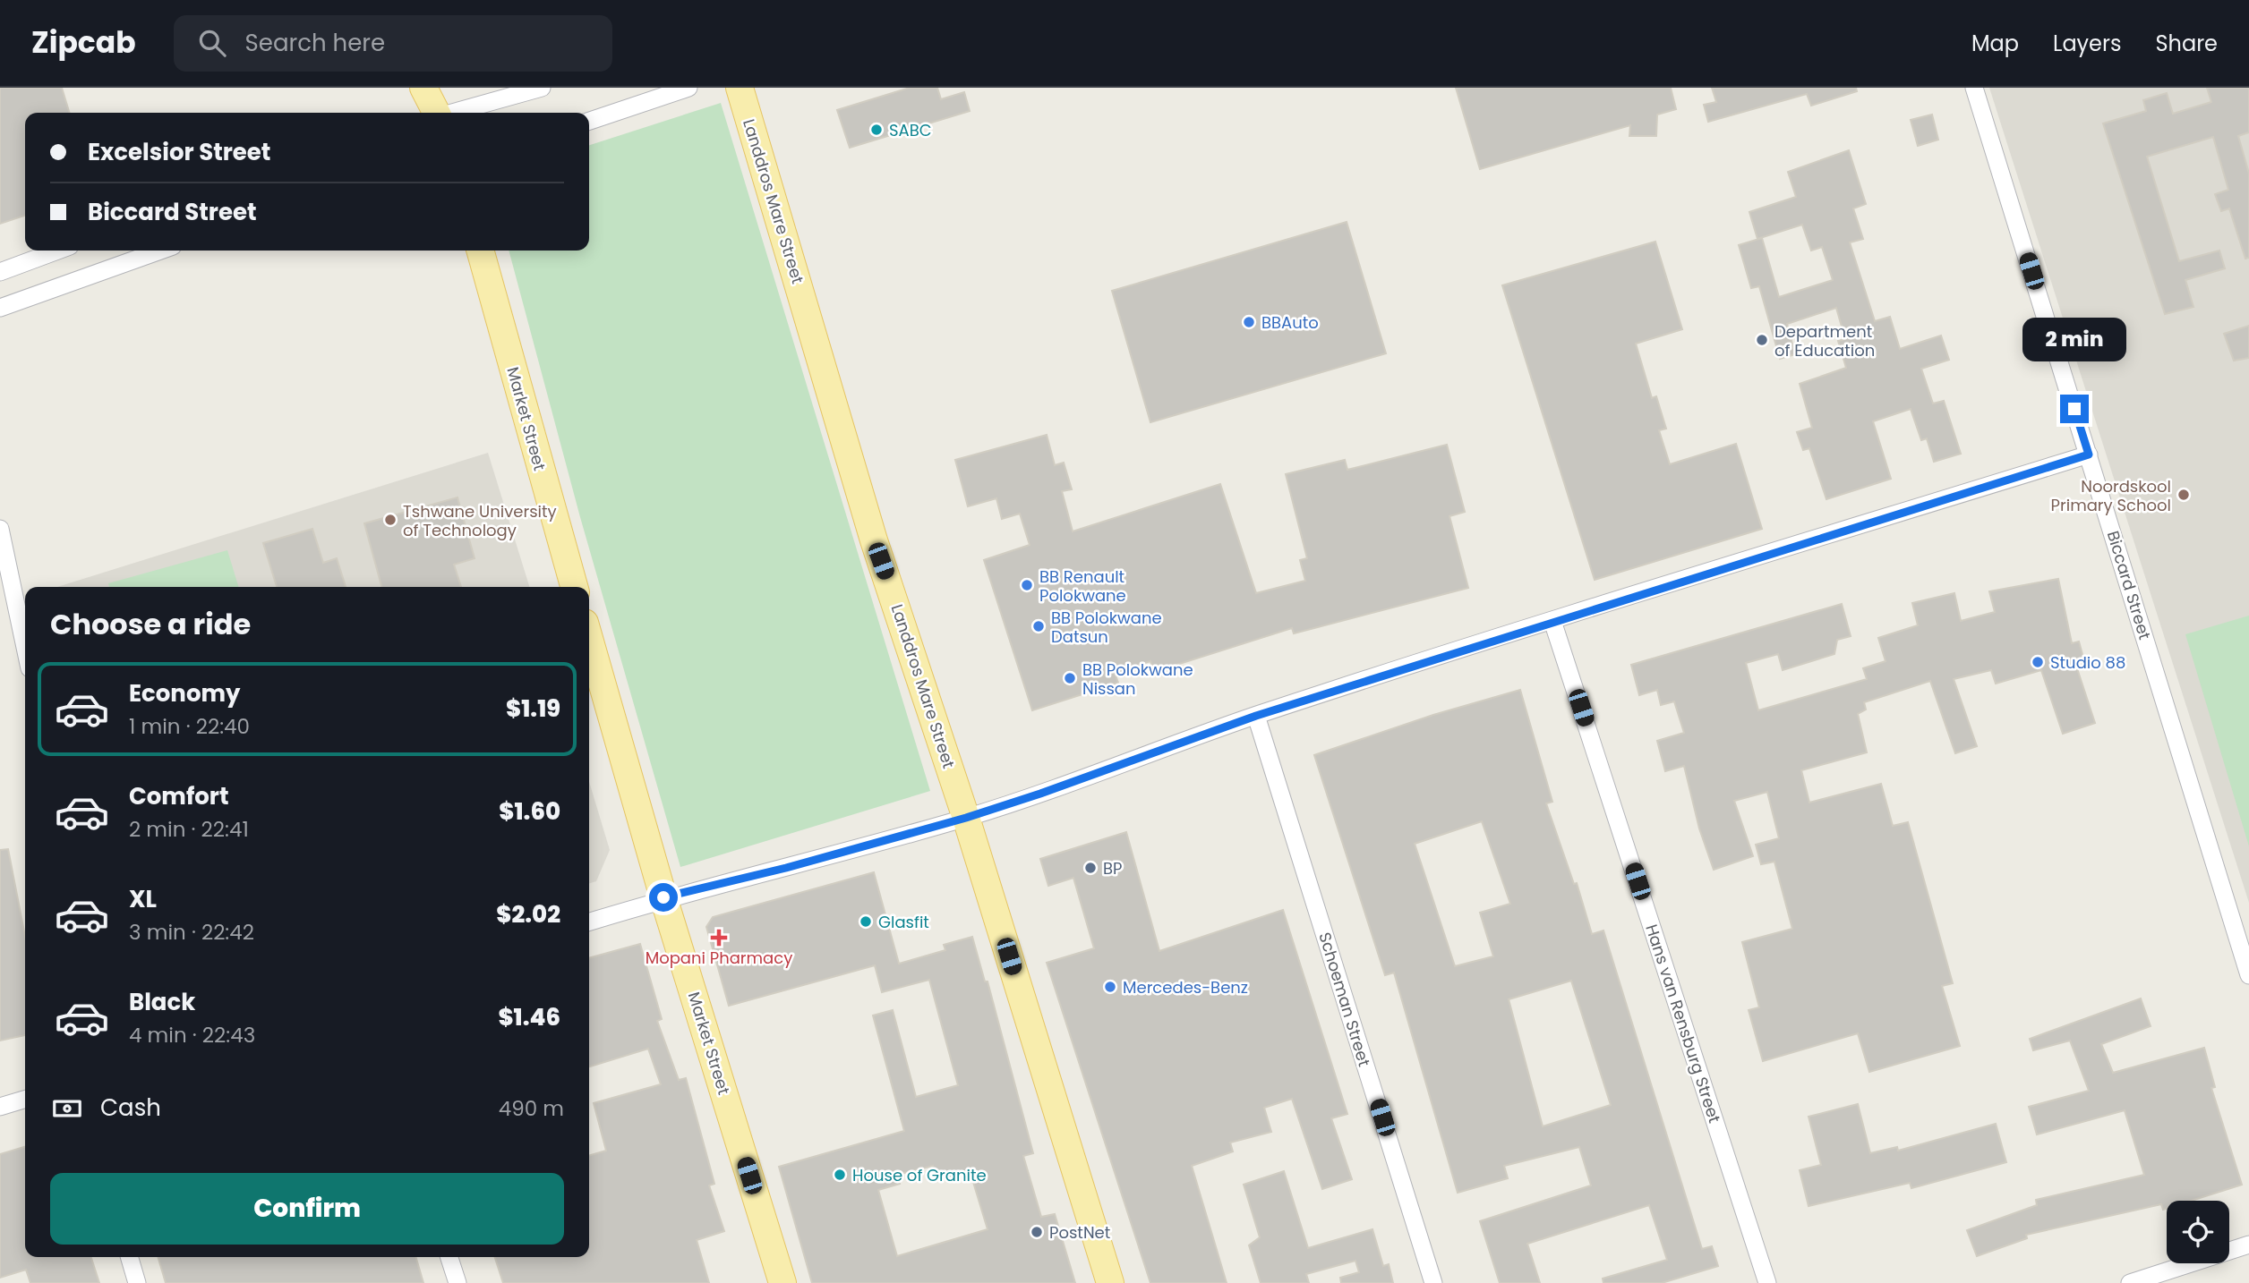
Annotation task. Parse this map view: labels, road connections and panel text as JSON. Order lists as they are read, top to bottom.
{
  "streets": {
    "main road": ["Landdros Mare Street", "Market Street"],
    "street": ["Biccard Street", "Schoeman Street", "Hans van Rensburg Street"]
  },
  "places": {
    "other": [
      "SABC",
      "BBAuto",
      "Department of Education",
      "Noordskool Primary School",
      "Tshwane University of Technology",
      "BB Renault Polokwane",
      "BB Polokwane Datsun",
      "Studio 88",
      "BB Polokwane Nissan",
      "BP",
      "Glasfit",
      "Mercedes-Benz",
      "House of Granite",
      "PostNet"
    ],
    "health": ["Mopani Pharmacy"]
  },
  "page": {
    "header": "Zipcab",
    "search": "Search here",
    "nav": ["Map", "Layers", "Share"],
    "banner": ["Excelsior Street", "Biccard Street"],
    "bubble": "2 min",
    "heading": "Choose a ride",
    "list": [
      {
        "name": "Economy",
        "note": "1 min · 22:40",
        "value": "$1.19"
      },
      {
        "name": "Comfort",
        "note": "2 min · 22:41",
        "value": "$1.60"
      },
      {
        "name": "XL",
        "note": "3 min · 22:42",
        "value": "$2.02"
      },
      {
        "name": "Black",
        "note": "4 min · 22:43",
        "value": "$1.46"
      }
    ],
    "pay": ["Cash", "490 m"],
    "buttons": "Confirm"
  }
}
